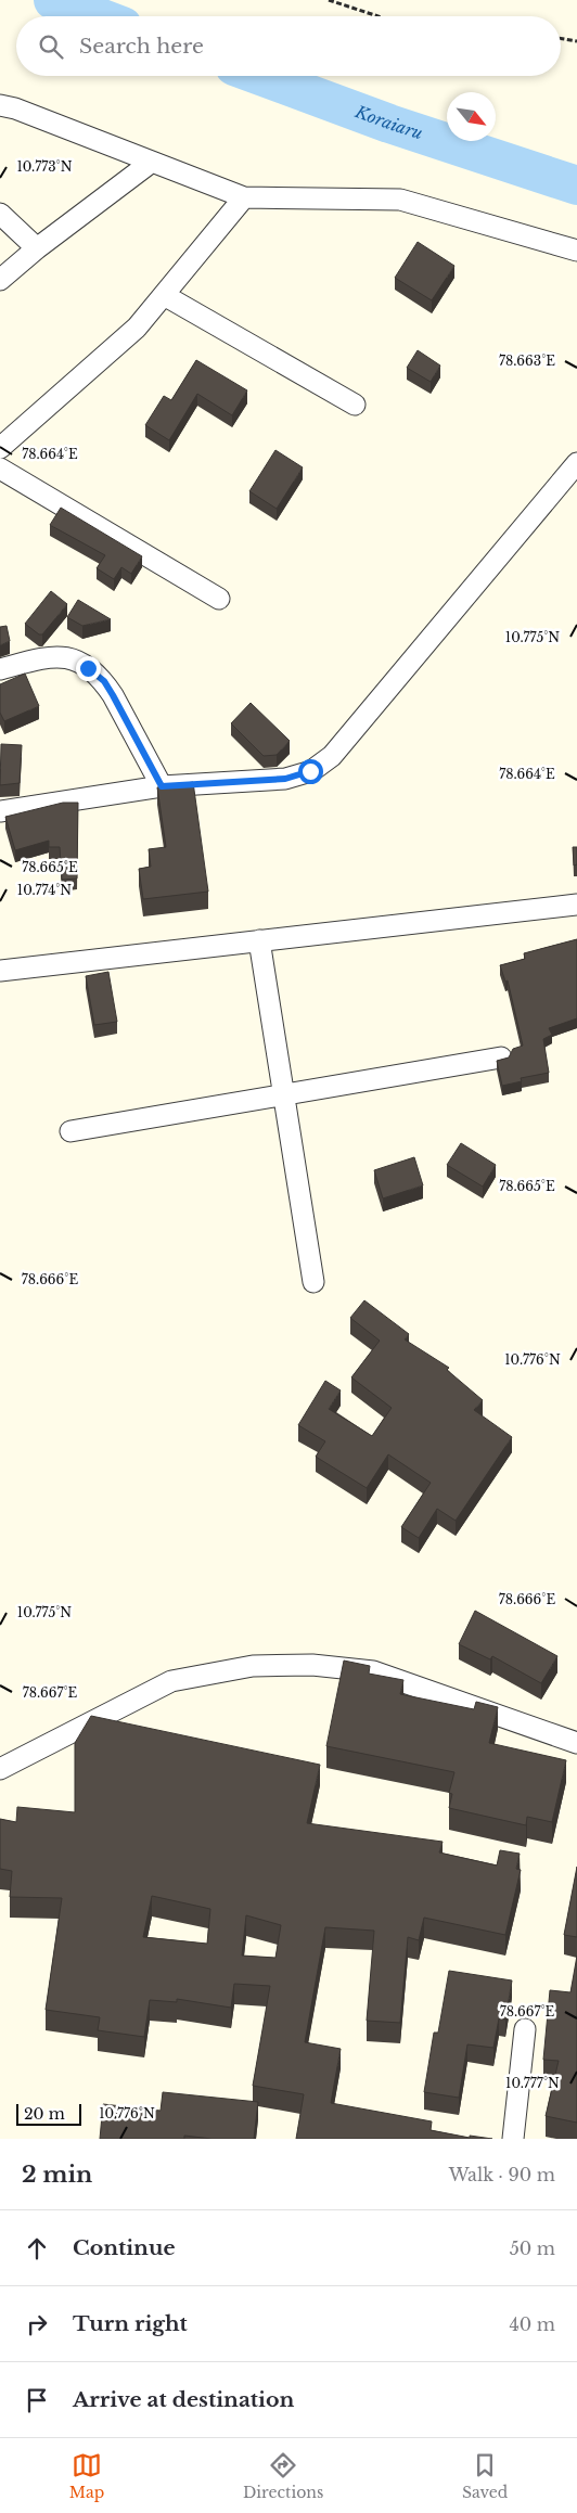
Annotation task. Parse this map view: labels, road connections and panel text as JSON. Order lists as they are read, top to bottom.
{
  "water": ["Koraiaru"],
  "scale_bar": "20 m",
  "north": "bottom right",
  "page": {
    "search": "Search here",
    "scale": "20 m",
    "heading": ["2 min", "Walk · 90 m"],
    "list": [
      ["Continue", "50 m"],
      ["Turn right", "40 m"],
      "Arrive at destination"
    ],
    "nav": ["Map", "Directions", "Saved"]
  },
  "coordinates": [
    "10.773°N",
    "78.663°E",
    "78.664°E",
    "10.775°N",
    "78.665°E",
    "10.774°N",
    "78.666°E",
    "10.776°N",
    "78.667°E",
    "10.777°N"
  ]
}
